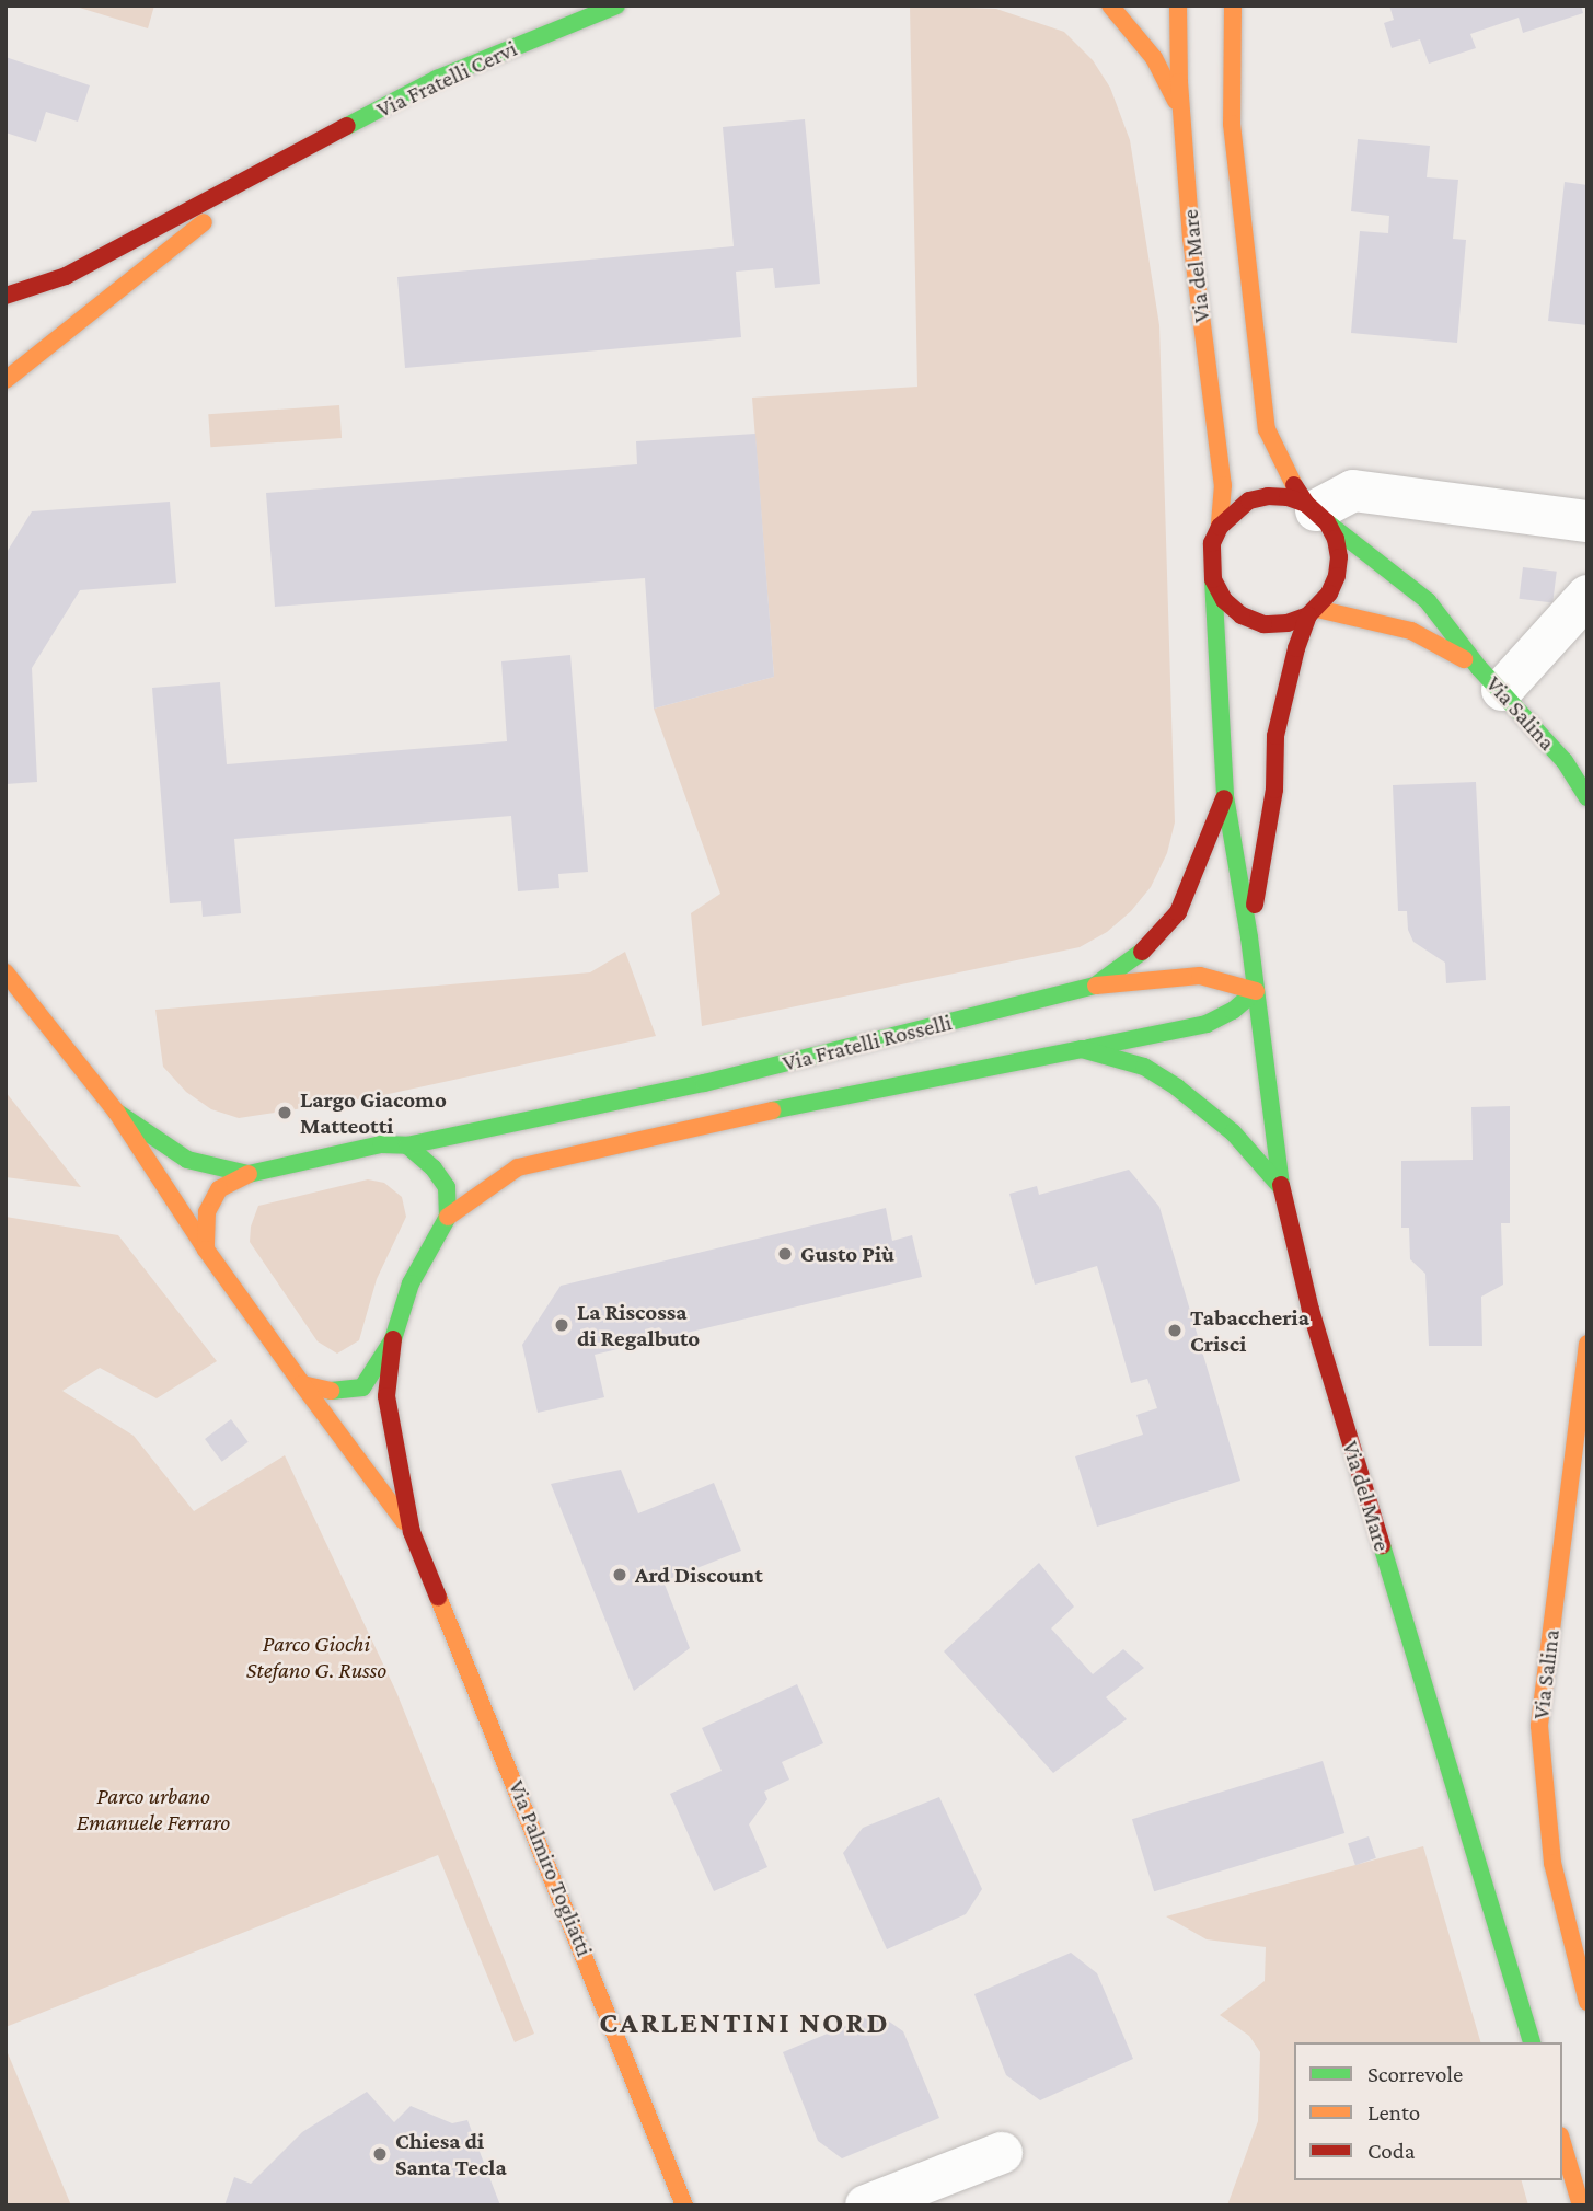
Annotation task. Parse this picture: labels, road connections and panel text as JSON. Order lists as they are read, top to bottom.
{
  "streets": {
    "street": [
      "Via Fratelli Cervi",
      "Via del Mare",
      "Via Salina",
      "Via Fratelli Rosselli",
      "Via Palmiro Togliatti"
    ]
  },
  "crossings": [
    ["Via del Mare", "Via Salina"],
    ["Via del Mare", "Via Fratelli Rosselli"]
  ],
  "districts": ["CARLENTINI NORD"],
  "parks": ["Parco Giochi Stefano G. Russo", "Parco urbano Emanuele Ferraro"],
  "places": [
    "Largo Giacomo Matteotti",
    "Gusto Più",
    "La Riscossa di Regalbuto",
    "Tabaccheria Crisci",
    "Ard Discount",
    "Chiesa di Santa Tecla"
  ],
  "legend": ["Scorrevole", "Lento", "Coda"]
}
